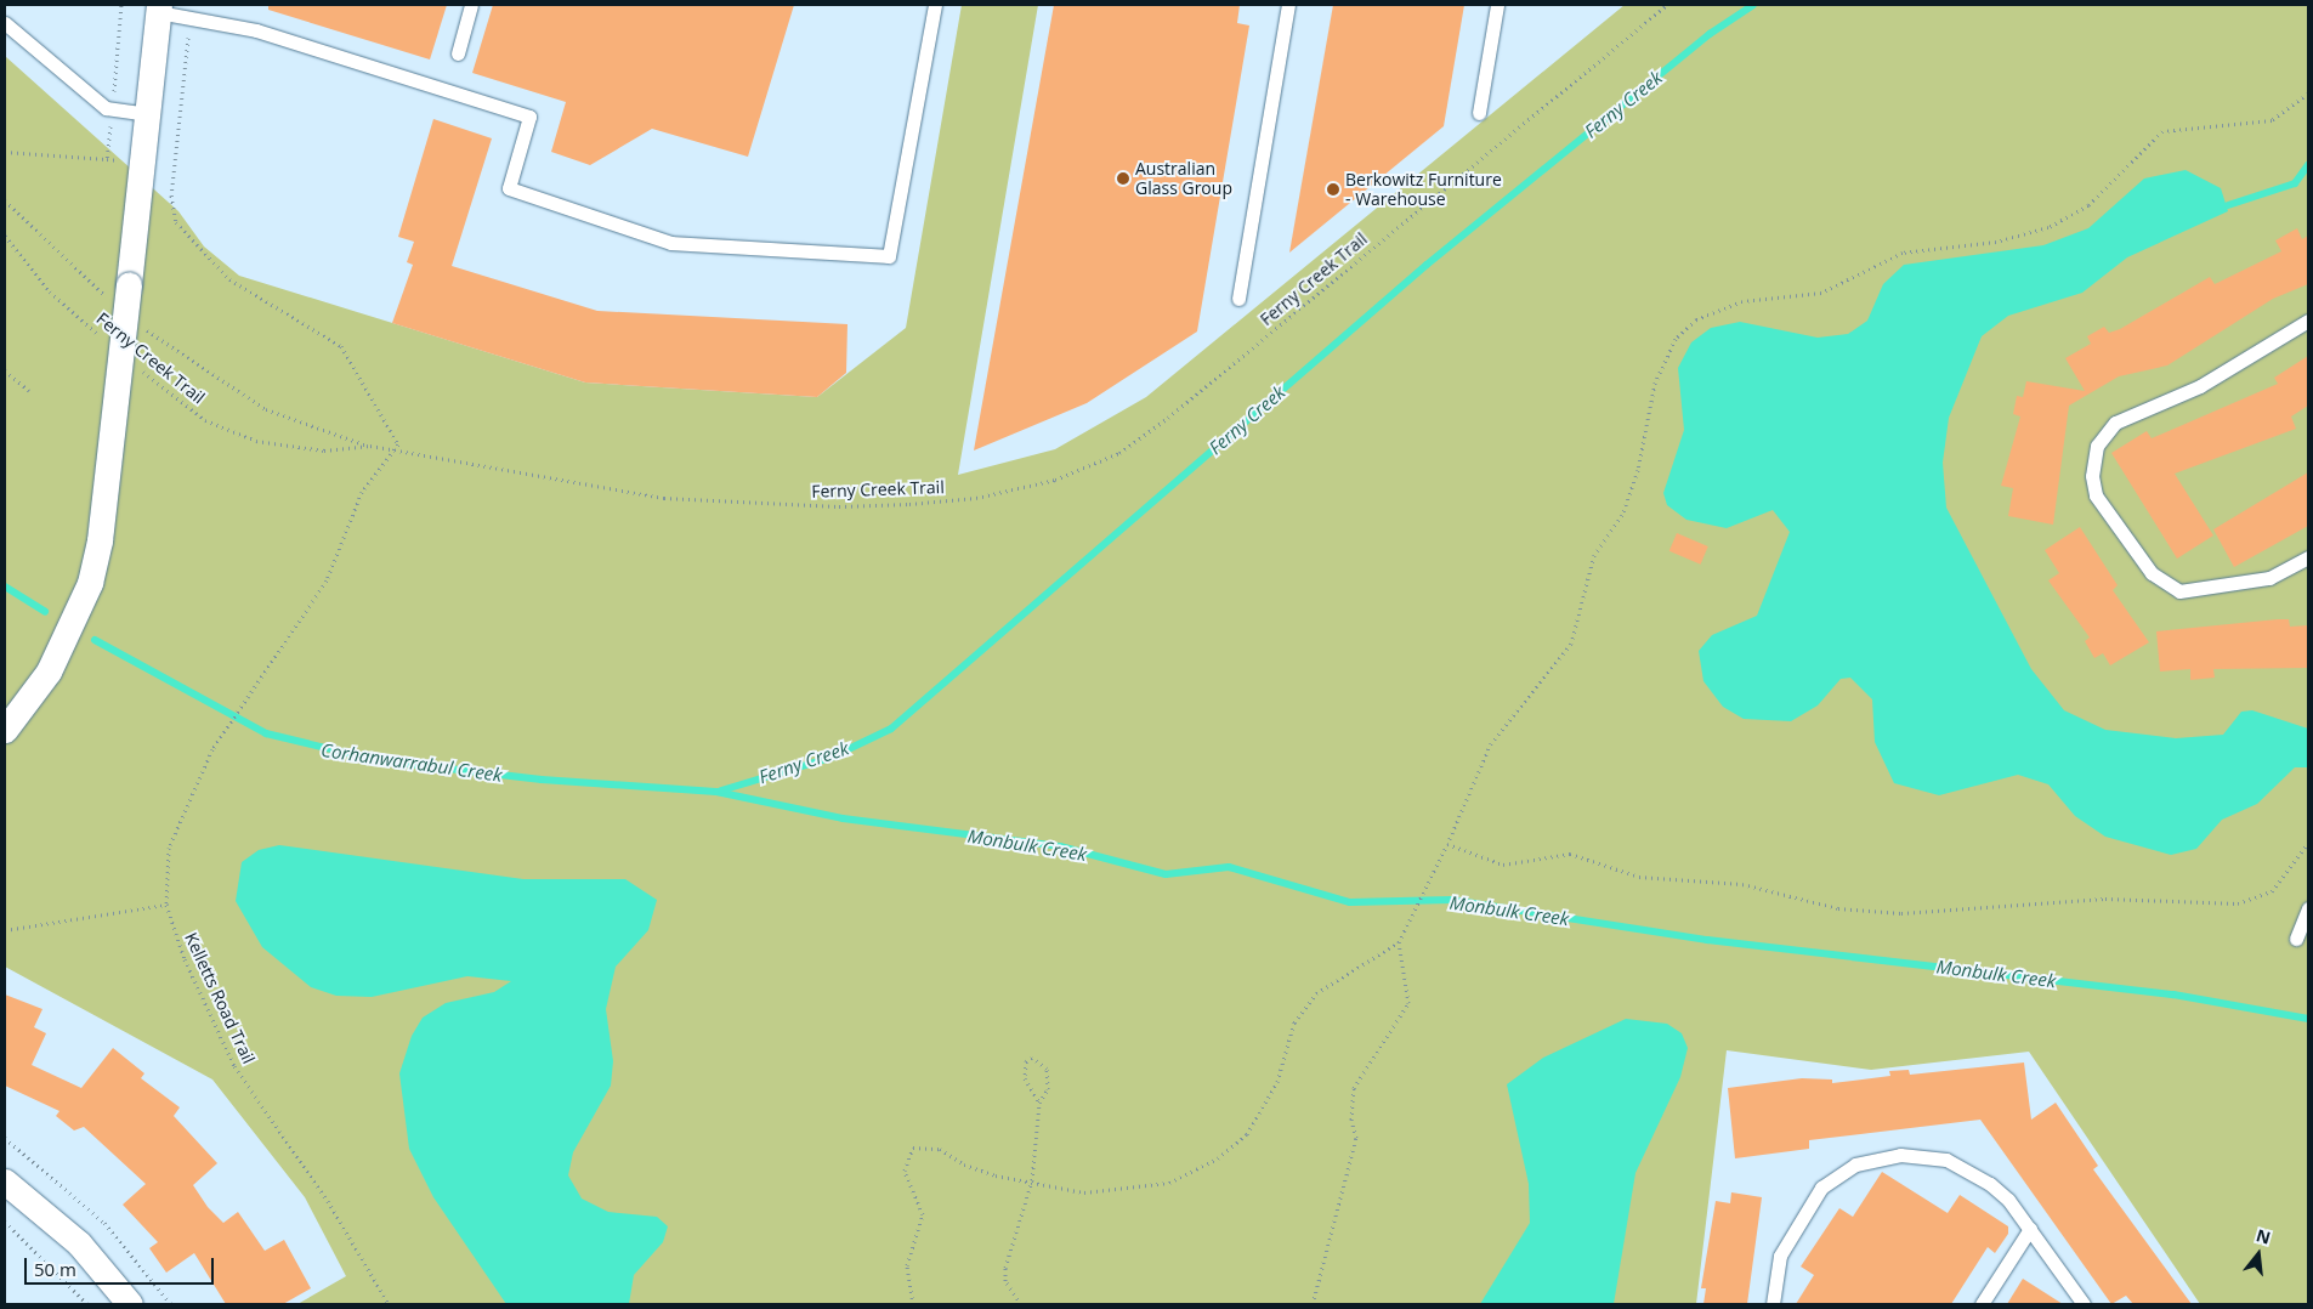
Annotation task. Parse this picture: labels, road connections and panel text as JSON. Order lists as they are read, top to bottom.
{
  "streets": {
    "path": ["Ferny Creek Trail", "Kelletts Road Trail"]
  },
  "crossings": [
    ["Ferny Creek Trail", "Kelletts Road Trail"]
  ],
  "water": ["Ferny Creek", "Corhanwarrabul Creek", "Monbulk Creek"],
  "places": ["Australian Glass Group", "Berkowitz Furniture - Warehouse"],
  "scale_bar": "50 m",
  "north": "top"
}
